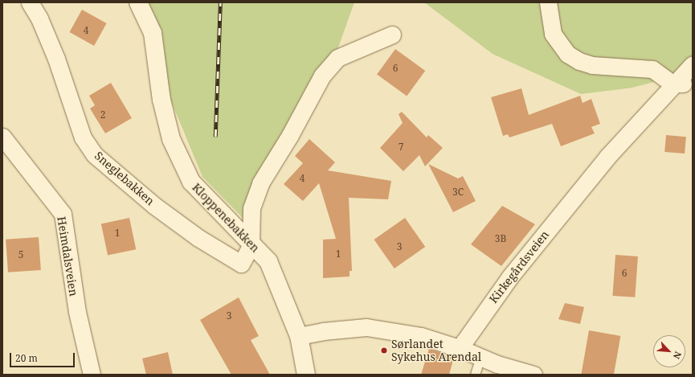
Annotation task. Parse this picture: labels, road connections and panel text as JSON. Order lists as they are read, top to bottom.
{
  "streets": {
    "main road": ["Kloppenebakken"],
    "street": ["Sneglebakken", "Heimdalsveien", "Kirkegårdsveien"]
  },
  "crossings": [
    ["Sneglebakken", "Kloppenebakken"]
  ],
  "places": ["Sørlandet Sykehus Arendal"],
  "house_numbers": [
    "4",
    "6",
    "2",
    "7",
    "4",
    "3C",
    "1",
    "3B",
    "3",
    "1",
    "5",
    "6",
    "3"
  ],
  "scale_bar": "20 m",
  "north": "bottom right"
}
